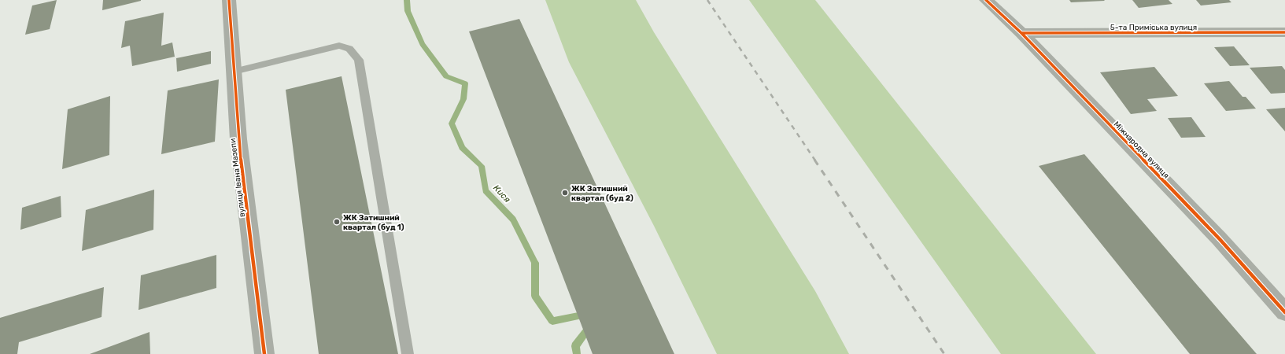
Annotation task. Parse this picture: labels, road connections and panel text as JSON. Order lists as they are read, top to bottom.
{
  "streets": {
    "street": ["5-та Приміська вулиця", "Міжнародна вулиця", "вулиця Івана Мазепи"]
  },
  "crossings": [
    ["5-та Приміська вулиця", "Міжнародна вулиця"]
  ],
  "water": ["Кися"],
  "places": ["ЖК Затишний квартал (буд 2)", "ЖК Затишний квартал (буд 1)"]
}
